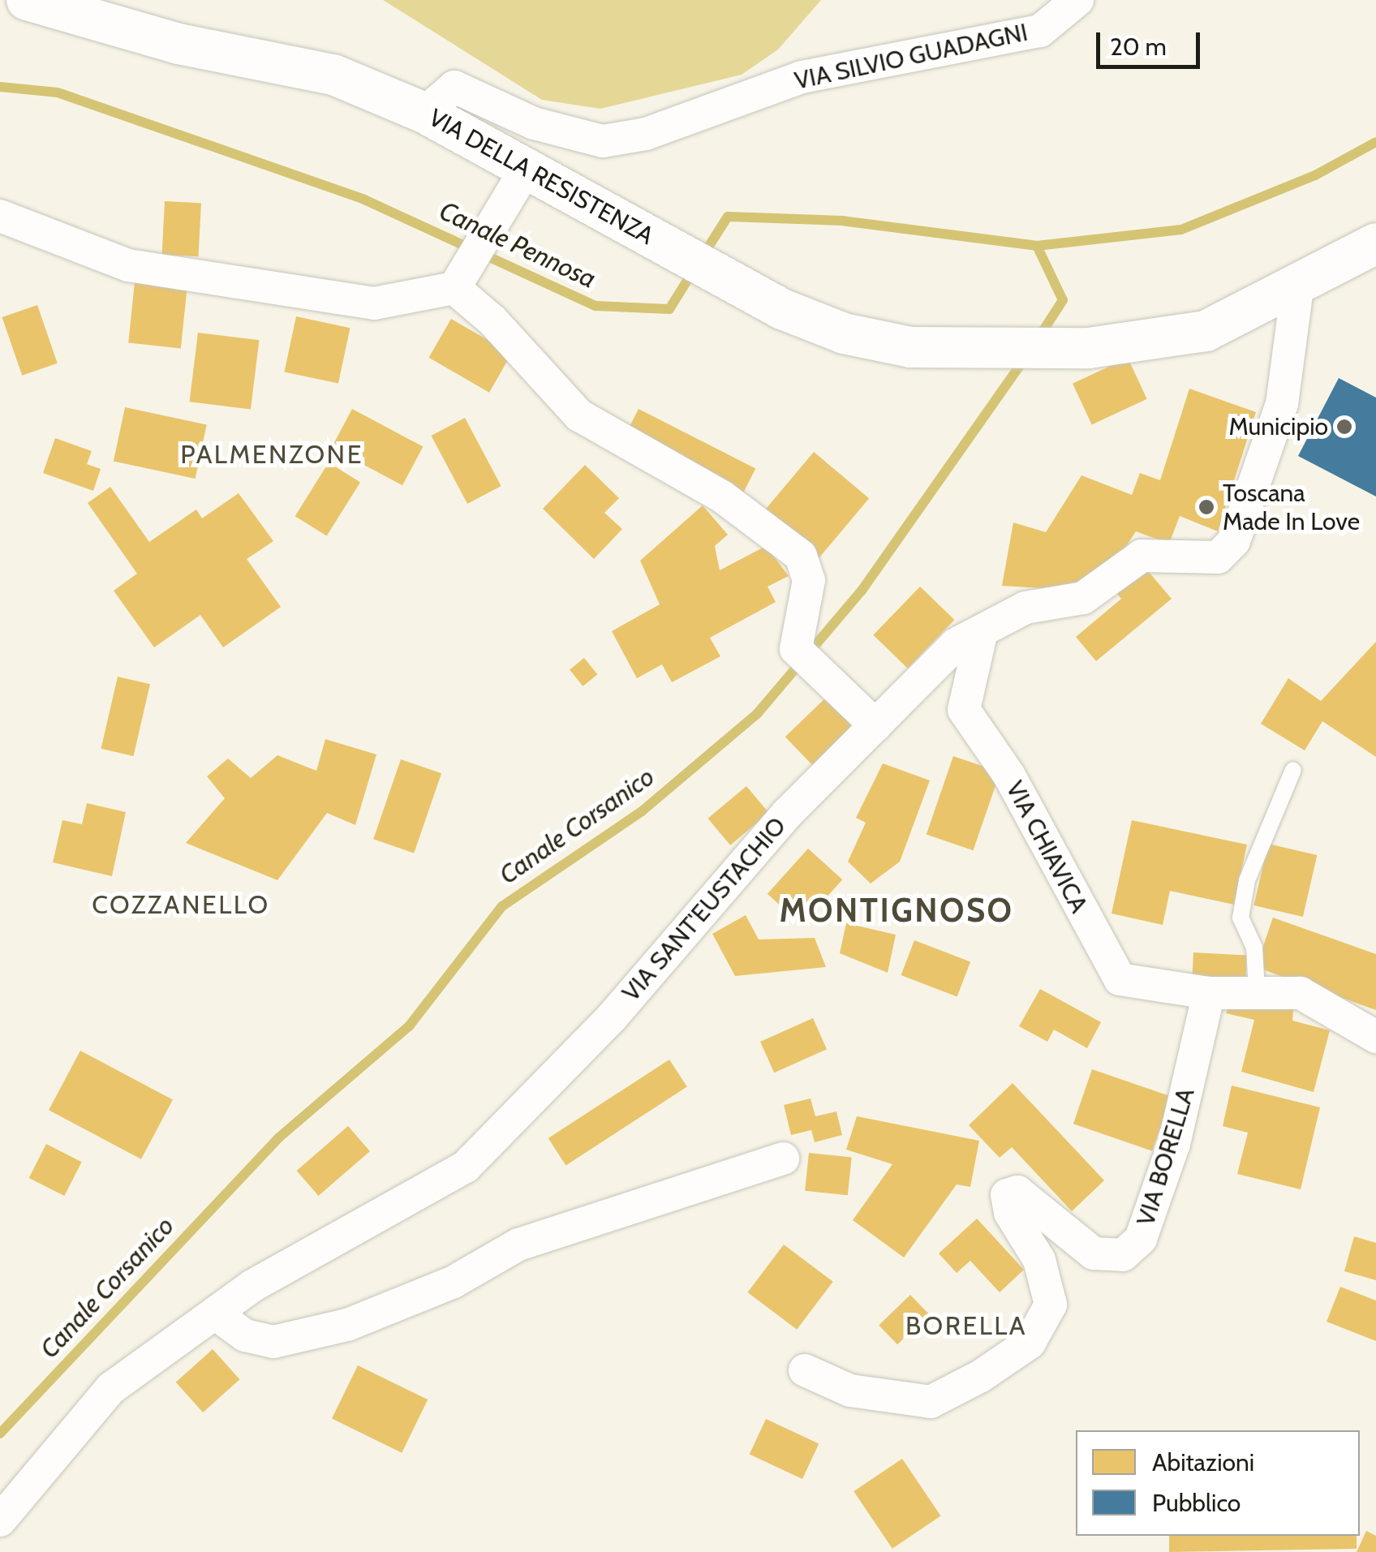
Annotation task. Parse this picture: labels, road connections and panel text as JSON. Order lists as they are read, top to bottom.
{
  "streets": {
    "street": [
      "VIA SILVIO GUADAGNI",
      "VIA DELLA RESISTENZA",
      "VIA CHIAVICA",
      "VIA SANT'EUSTACHIO",
      "VIA BORELLA"
    ]
  },
  "crossings": [
    ["VIA SILVIO GUADAGNI", "VIA DELLA RESISTENZA"],
    ["VIA DELLA RESISTENZA", "VIA SANT'EUSTACHIO"],
    ["VIA CHIAVICA", "VIA SANT'EUSTACHIO"],
    ["VIA CHIAVICA", "VIA BORELLA"]
  ],
  "districts": [
    "PALMENZONE",
    "COZZANELLO",
    "MONTIGNOSO",
    "BORELLA"
  ],
  "water": ["Canale Pennosa", "Canale Corsanico"],
  "places": ["Municipio", "Toscana Made In Love"],
  "legend": ["Abitazioni", "Pubblico"],
  "scale_bar": "20 m"
}
